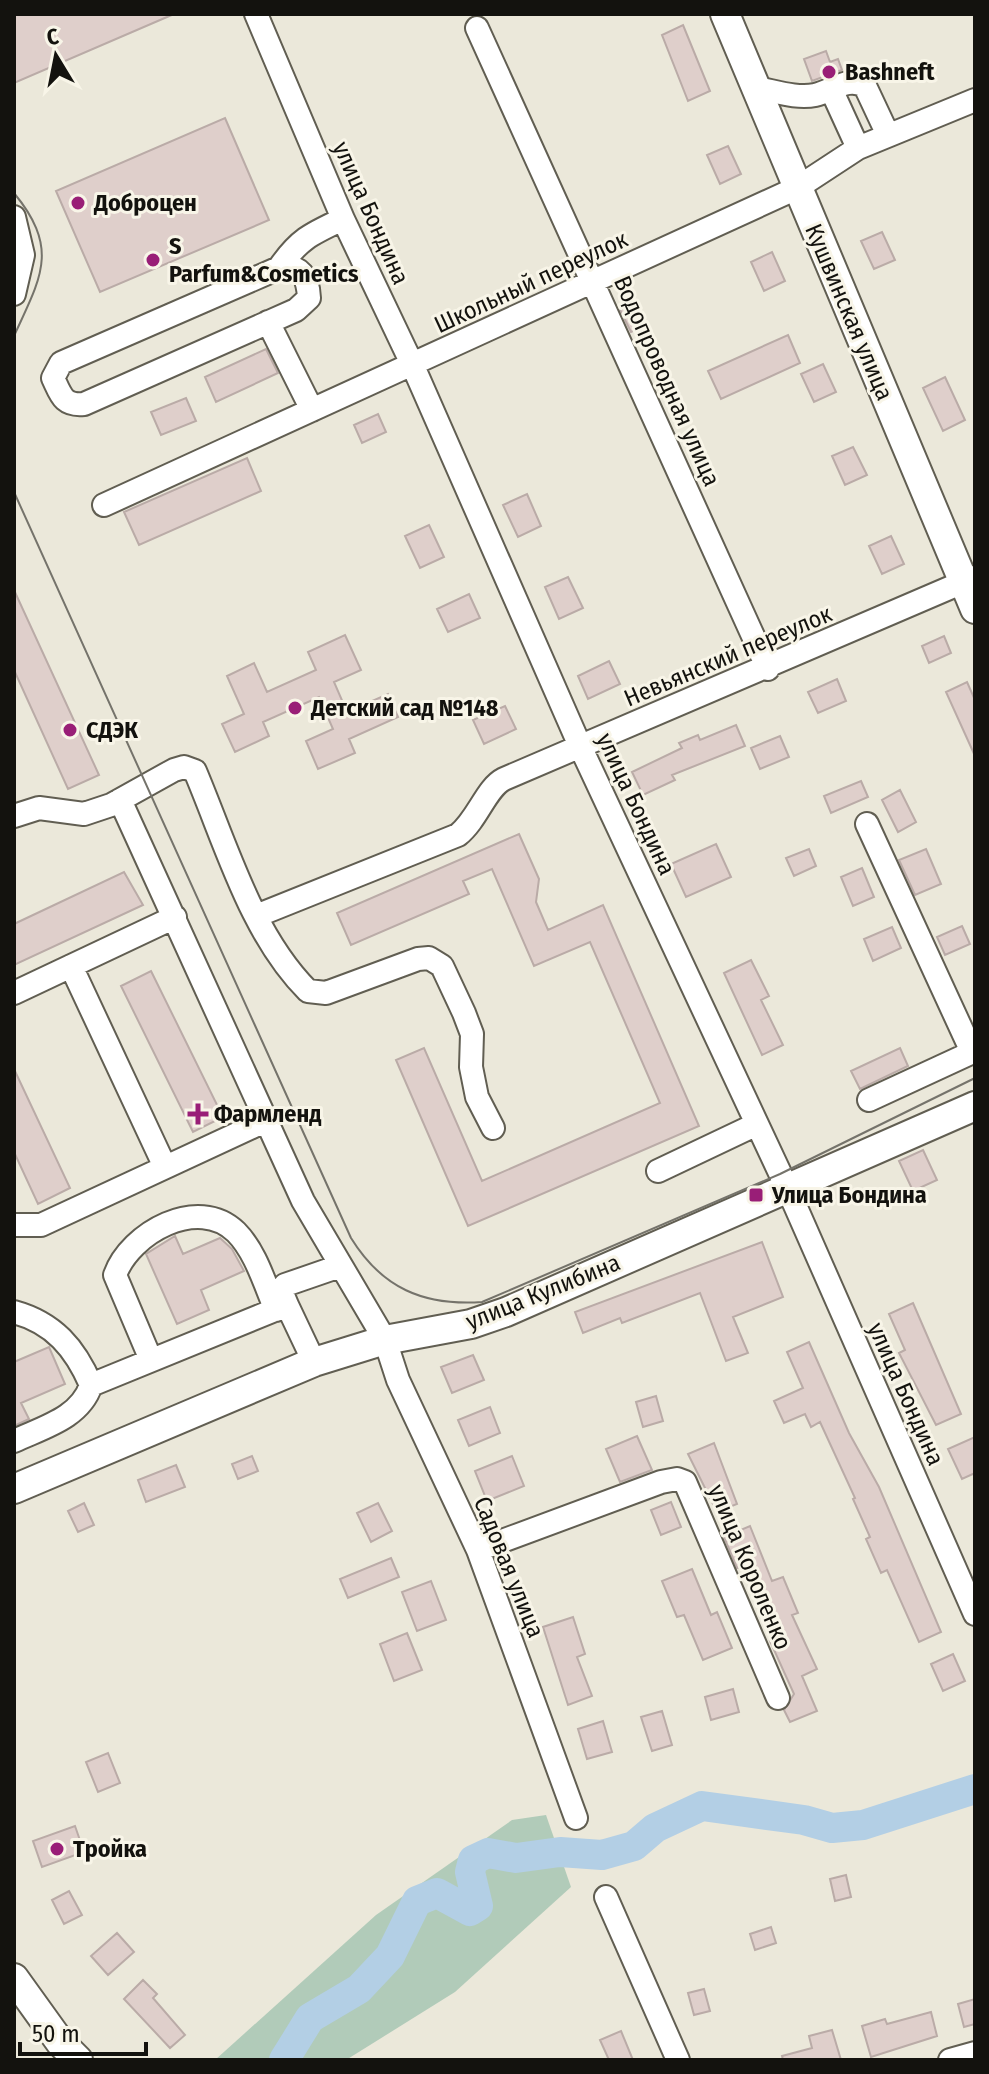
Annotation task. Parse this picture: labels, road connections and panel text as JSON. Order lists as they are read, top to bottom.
{
  "streets": {
    "main road": ["Кушвинская улица", "улица Кулибина"],
    "street": [
      "улица Бондина",
      "Школьный переулок",
      "Водопроводная улица",
      "Невьянский переулок",
      "Садовая улица",
      "улица Короленко"
    ]
  },
  "crossings": [
    ["улица Бондина", "Школьный переулок"],
    ["улица Бондина", "Невьянский переулок"],
    ["улица Бондина", "улица Кулибина"],
    ["Школьный переулок", "Кушвинская улица"],
    ["Школьный переулок", "Водопроводная улица"],
    ["Кушвинская улица", "Невьянский переулок"],
    ["Водопроводная улица", "Невьянский переулок"],
    ["улица Кулибина", "Садовая улица"],
    ["Садовая улица", "улица Короленко"]
  ],
  "places": {
    "other": [
      "Bashneft",
      "Доброцен",
      "S Parfum&Cosmetics",
      "Детский сад №148",
      "СДЭК",
      "Тройка"
    ],
    "health": ["Фармленд"],
    "transit": ["Улица Бондина"]
  },
  "scale_bar": "50 m",
  "north": "top"
}
